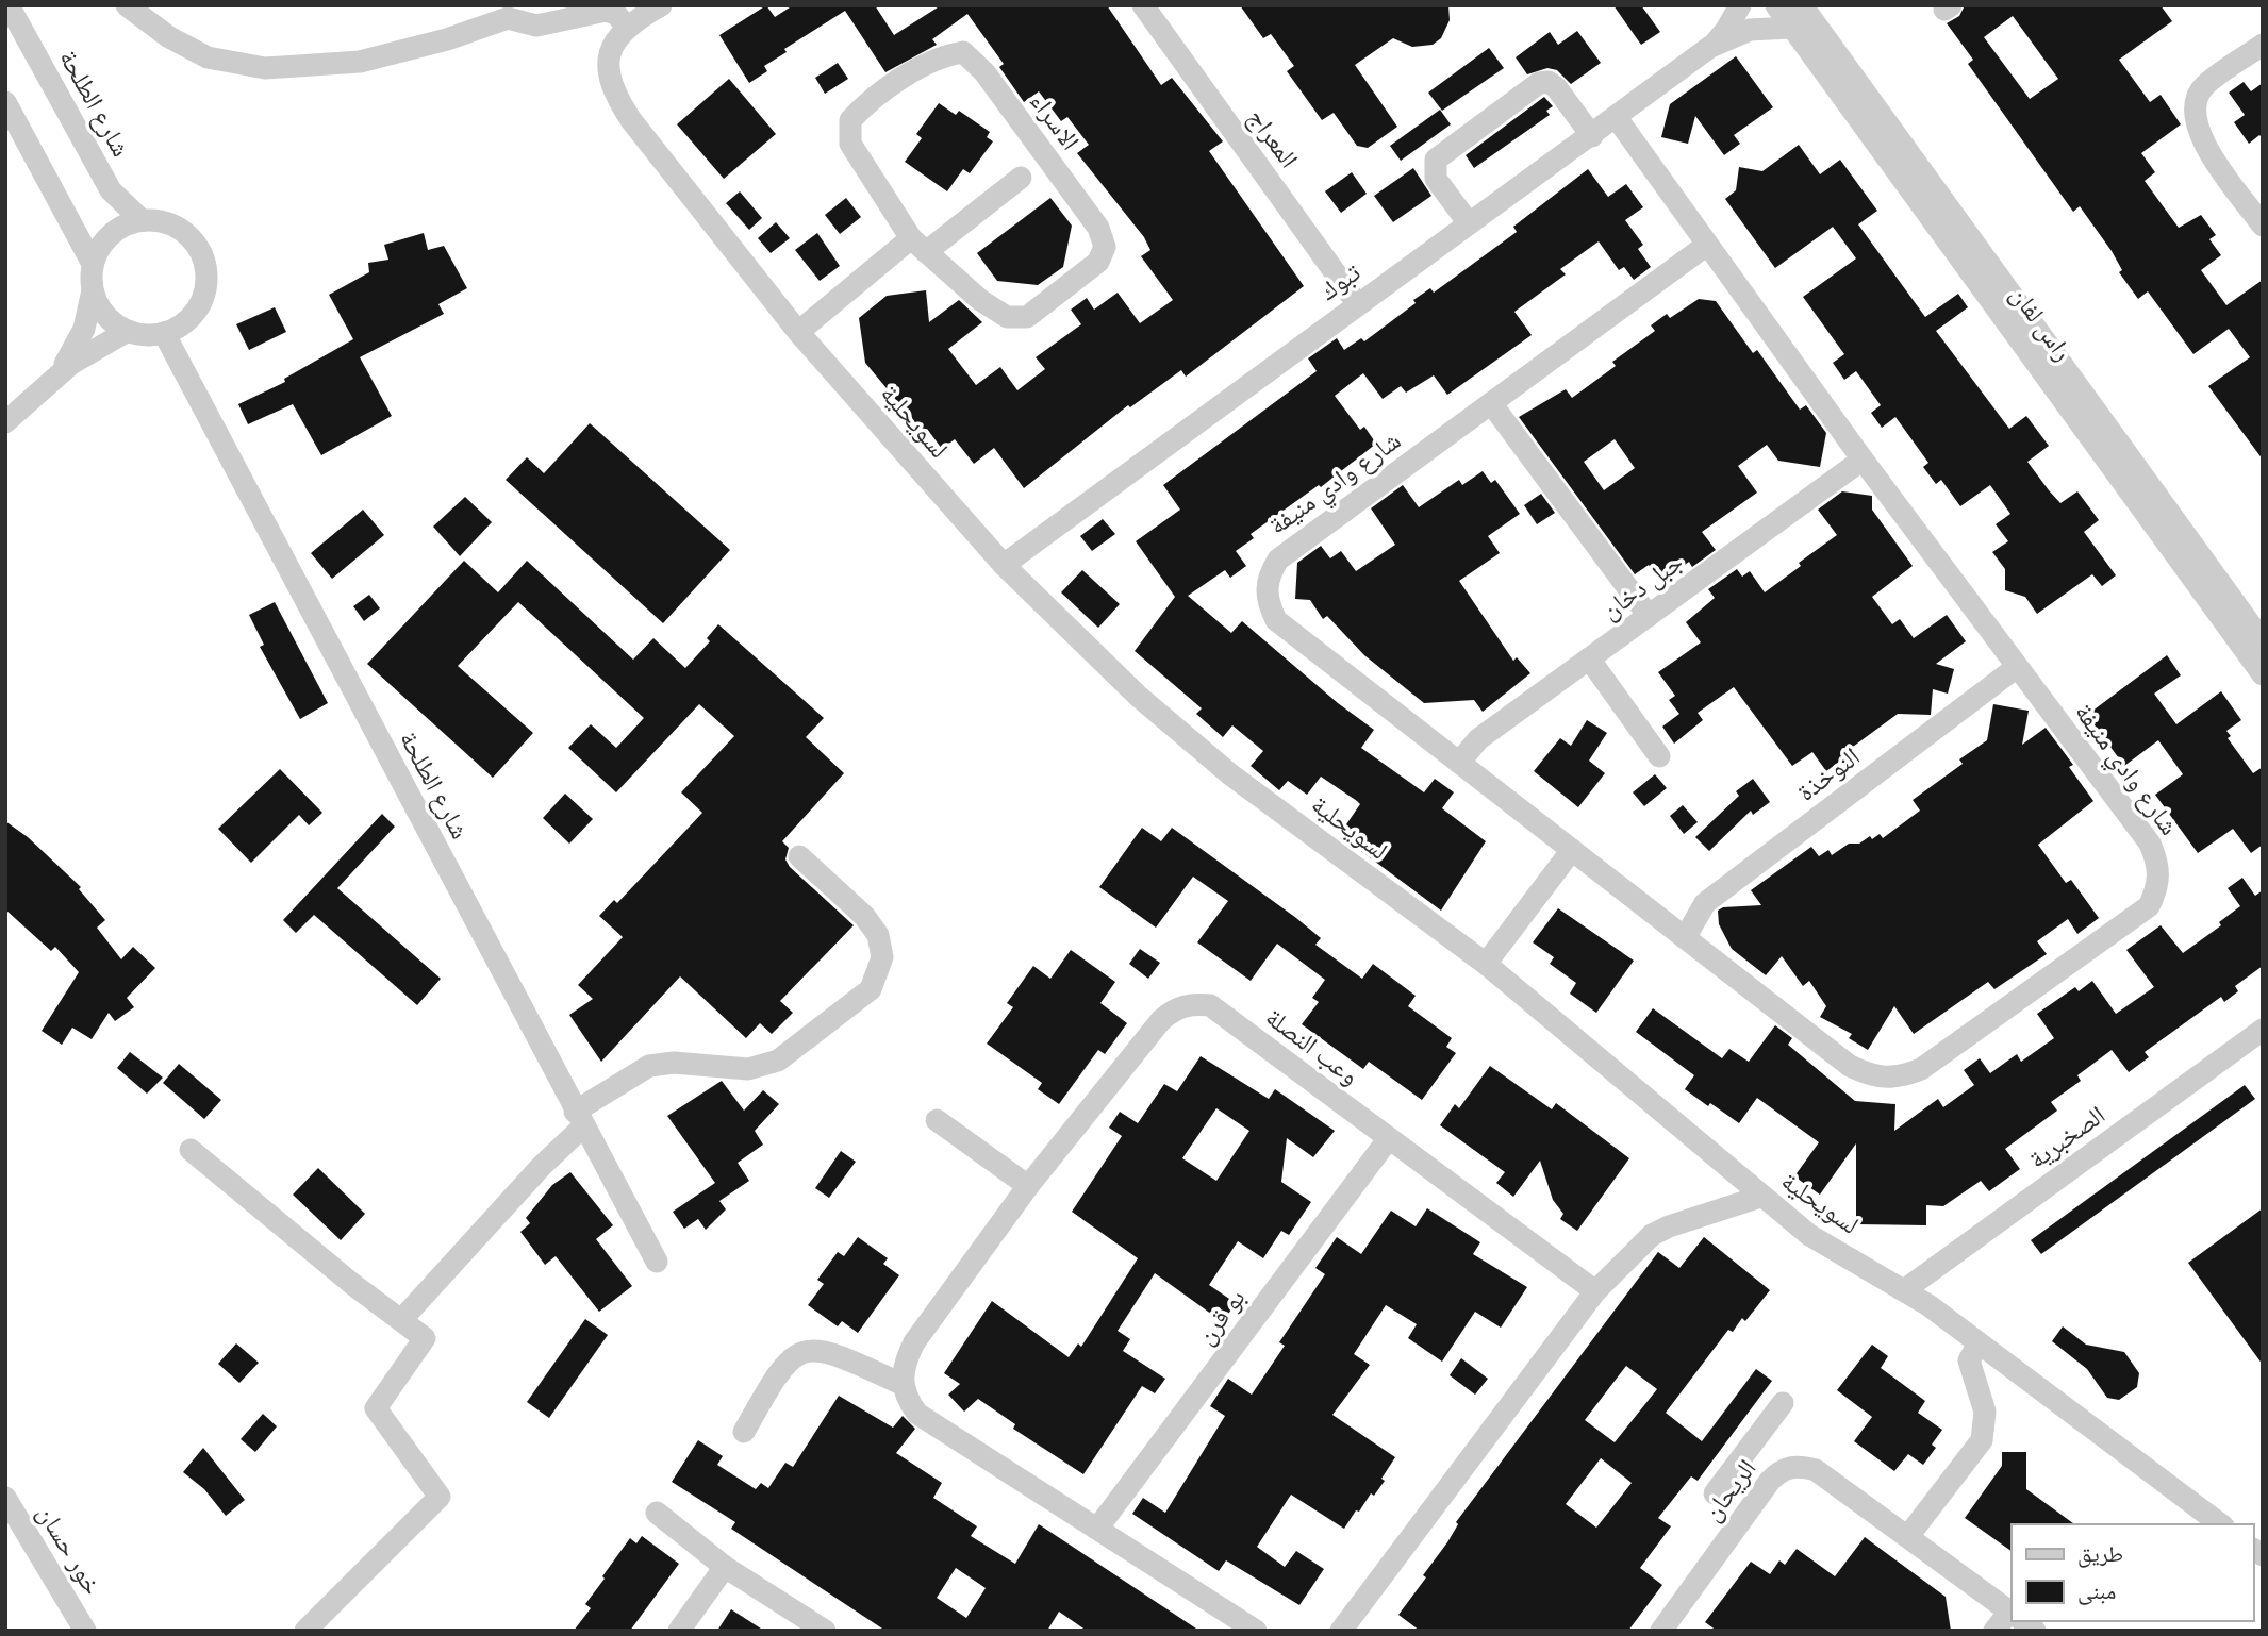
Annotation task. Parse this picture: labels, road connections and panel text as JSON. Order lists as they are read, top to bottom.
{
  "streets": {
    "street": [
      "شارع الطلحة",
      "الاسراء",
      "المعراج",
      "تبوك",
      "راس لفان",
      "لسويحلية",
      "شارع وادي منيفة",
      "جبل دخان",
      "النوخذة",
      "وعب النصلة",
      "الصخبرية",
      "بو قرن",
      "الريحان",
      "خور حسان"
    ]
  },
  "crossings": [
    ["المعراج", "تبوك"],
    ["تبوك", "راس لفان"],
    ["تبوك", "لسويحلية"],
    ["تبوك", "شارع وادي منيفة"],
    ["لسويحلية", "الصخبرية"],
    ["شارع وادي منيفة", "جبل دخان"],
    ["شارع وادي منيفة", "النوخذة"],
    ["وعب النصلة", "بو قرن"]
  ],
  "legend": ["طريق", "مبنى"]
}
